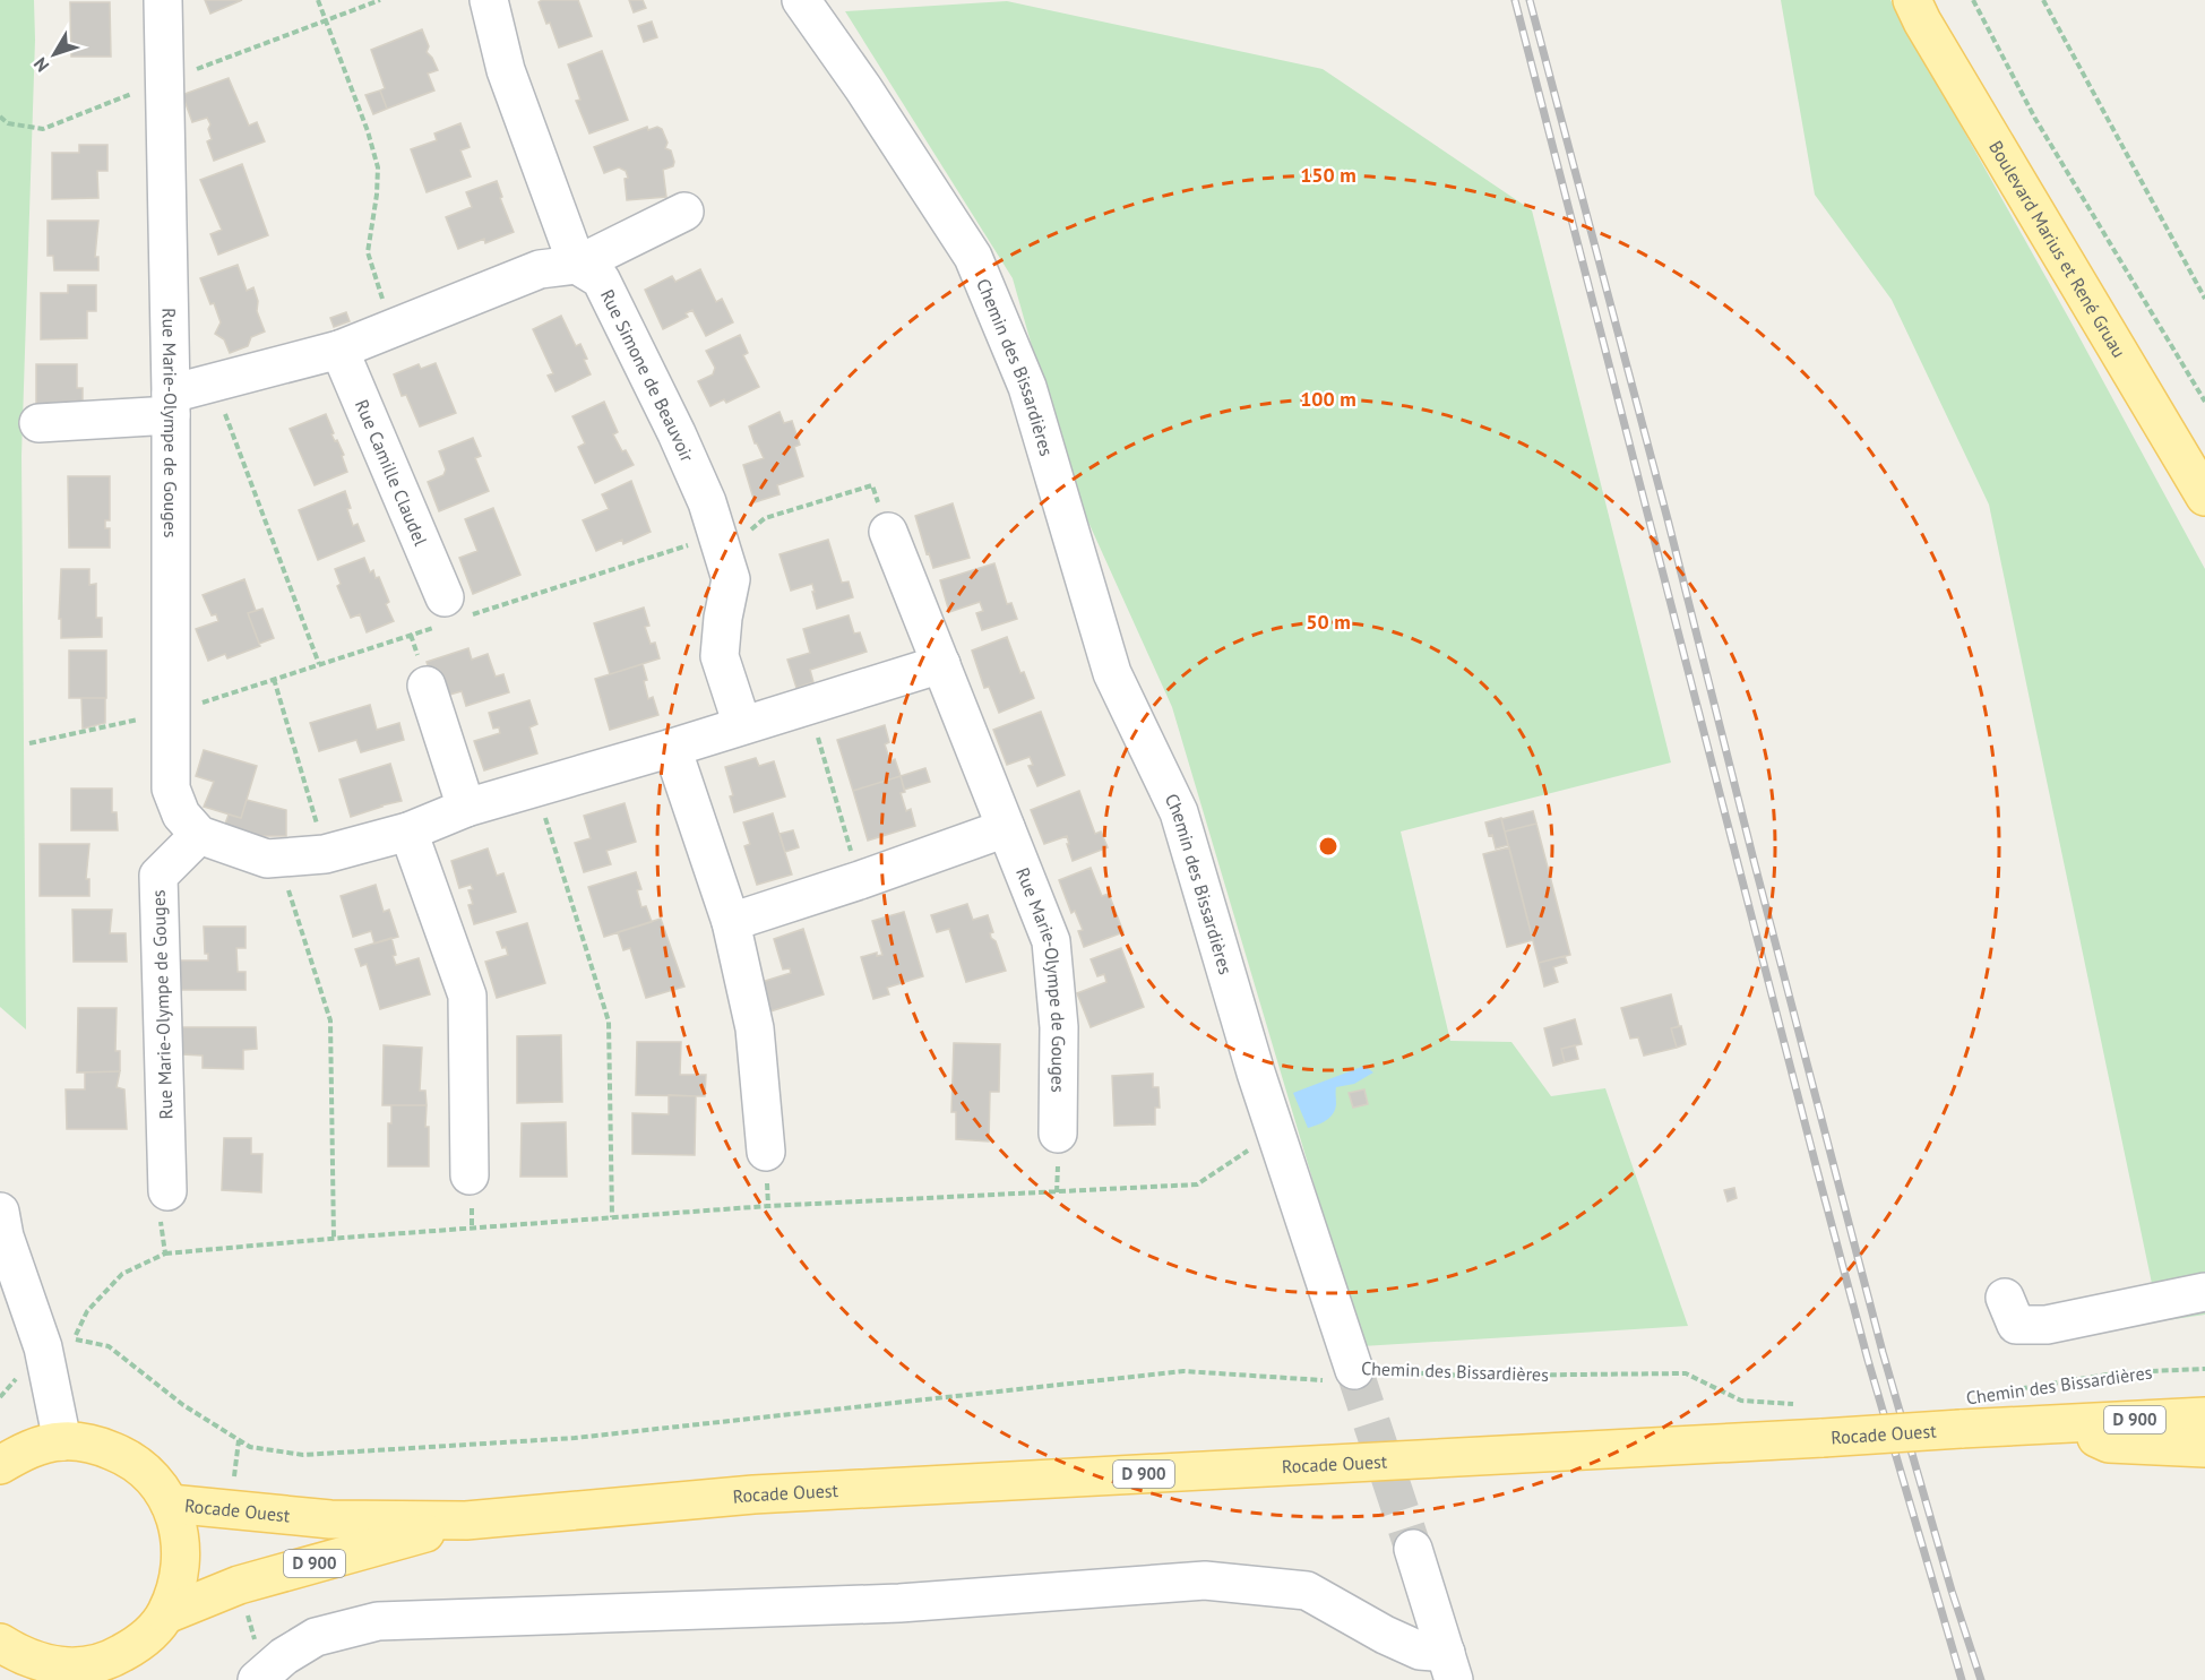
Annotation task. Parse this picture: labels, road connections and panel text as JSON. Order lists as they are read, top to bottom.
{
  "streets": {
    "main road": ["Boulevard Marius et René Gruau", "D 900", "Rocade Ouest"],
    "street": [
      "Chemin des Bissardières",
      "Rue Simone de Beauvoir",
      "Rue Marie-Olympe de Gouges",
      "Rue Camille Claudel"
    ]
  },
  "north": "bottom left",
  "rings": ["150 m", "100 m", "50 m"]
}
